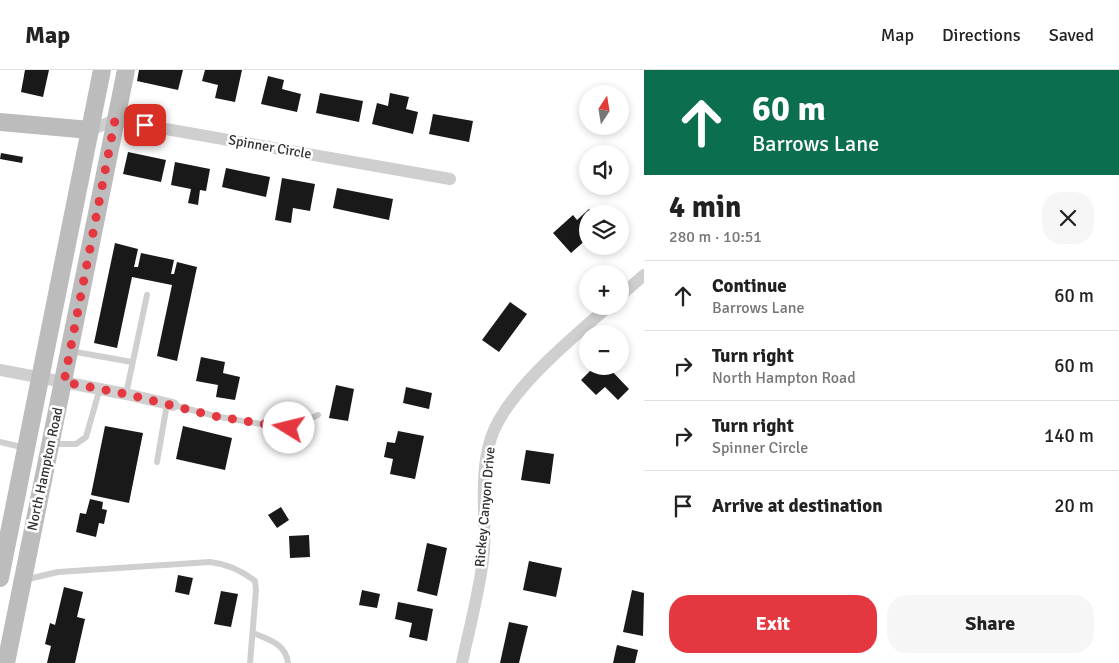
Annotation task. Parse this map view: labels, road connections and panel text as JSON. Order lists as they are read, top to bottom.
{
  "streets": {
    "main road": ["North Hampton Road"],
    "street": ["Spinner Circle", "Rickey Canyon Drive"]
  },
  "crossings": [
    ["Spinner Circle", "North Hampton Road"]
  ],
  "north": "top",
  "page": {
    "header": "Map",
    "nav": ["Map", "Directions", "Saved"],
    "turn": ["60 m", "Barrows Lane"],
    "map_buttons": ["+", "−"],
    "heading": ["4 min", "280 m · 10:51"],
    "list": [
      {
        "name": "Continue",
        "note": "Barrows Lane",
        "value": "60 m"
      },
      {
        "name": "Turn right",
        "note": "North Hampton Road",
        "value": "60 m"
      },
      {
        "name": "Turn right",
        "note": "Spinner Circle",
        "value": "140 m"
      },
      {
        "name": "Arrive at destination",
        "value": "20 m"
      }
    ],
    "buttons": ["Exit", "Share"]
  }
}
